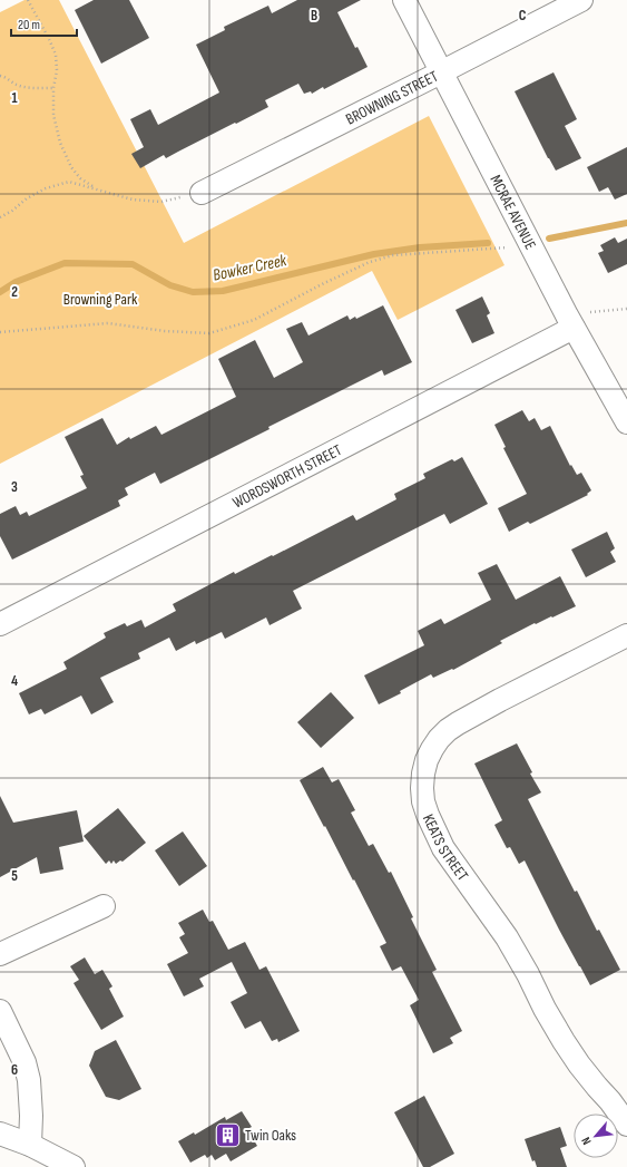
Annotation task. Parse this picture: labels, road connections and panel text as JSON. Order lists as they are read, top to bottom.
{
  "streets": {
    "street": [
      "BROWNING STREET",
      "MCRAE AVENUE",
      "WORDSWORTH STREET",
      "KEATS STREET"
    ]
  },
  "crossings": [
    ["BROWNING STREET", "MCRAE AVENUE"],
    ["MCRAE AVENUE", "WORDSWORTH STREET"]
  ],
  "water": ["Bowker Creek"],
  "parks": ["Browning Park"],
  "places": {
    "building": ["Twin Oaks"]
  },
  "scale_bar": "20 m",
  "north": "bottom left",
  "grid": {
    "columns": ["B", "C"],
    "rows": [
      "1",
      "2",
      "3",
      "4",
      "5",
      "6"
    ]
  }
}
